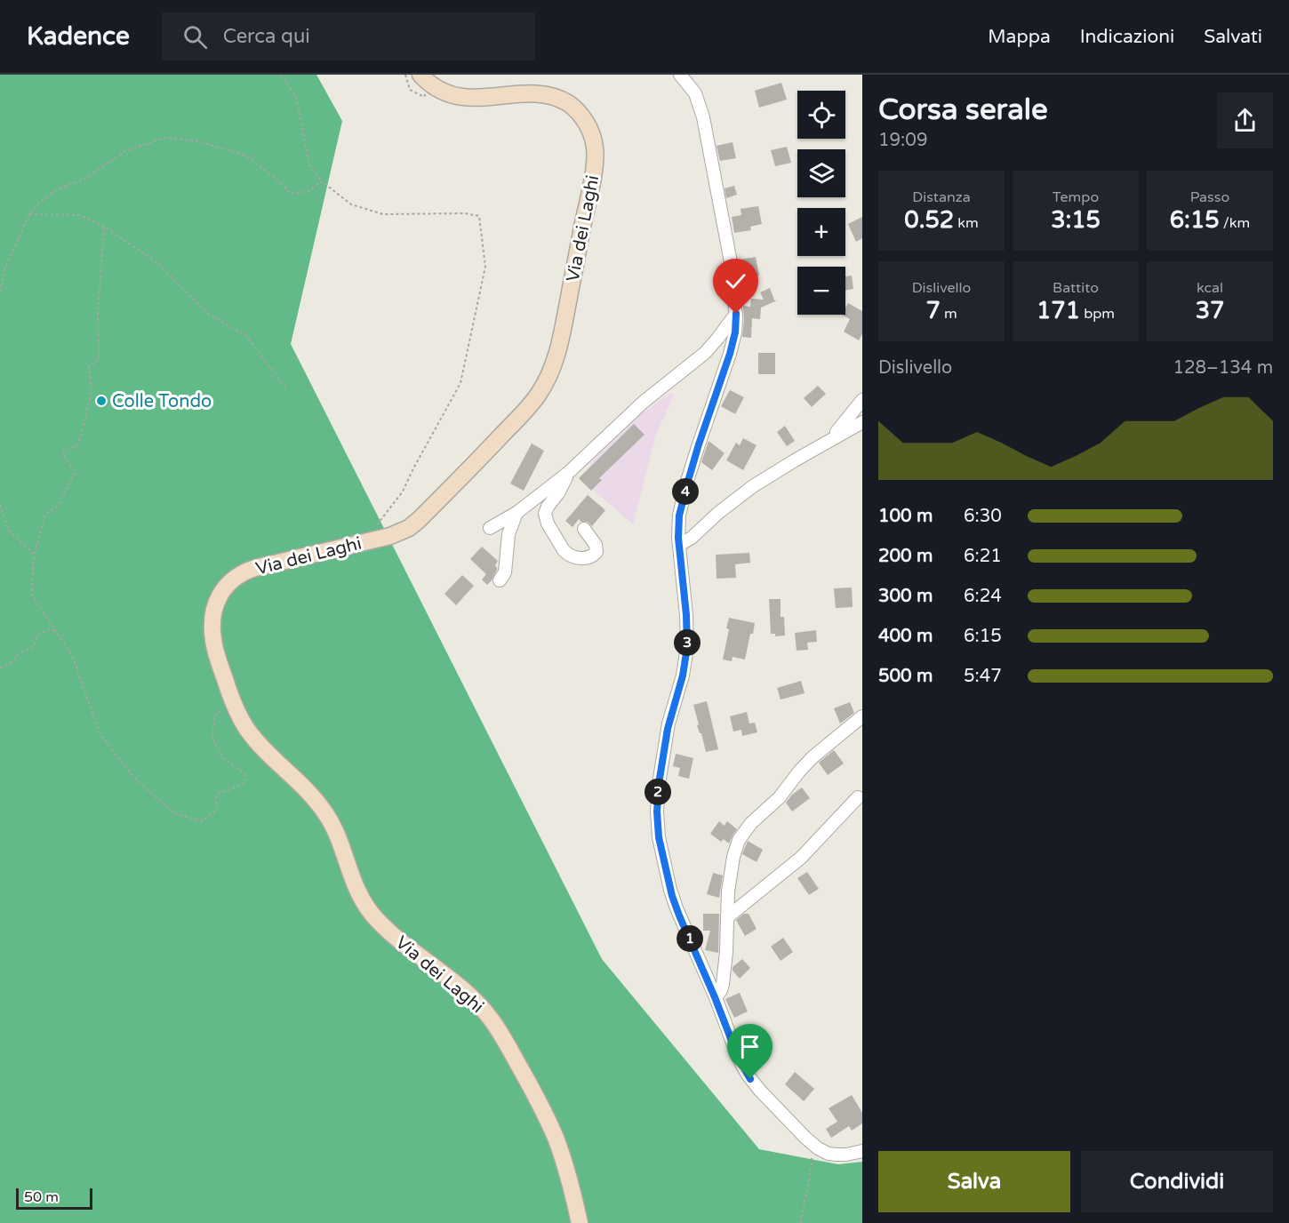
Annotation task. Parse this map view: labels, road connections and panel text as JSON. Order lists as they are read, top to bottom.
{
  "streets": {
    "main road": ["Via dei Laghi"]
  },
  "places": ["Colle Tondo"],
  "scale_bar": "50 m",
  "page": {
    "header": "Kadence",
    "search": "Cerca qui",
    "nav": ["Mappa", "Indicazioni", "Salvati"],
    "heading": ["Corsa serale", "19:09"],
    "map_buttons": ["+", "−"],
    "stats": [
      ["Distanza", "0.52 km"],
      ["Tempo", "3:15"],
      ["Passo", "6:15 /km"],
      ["Dislivello", "7 m"],
      ["Battito", "171 bpm"],
      ["kcal", "37"]
    ],
    "chart": ["Dislivello", "128–134 m"],
    "pins": [
      "4",
      "3",
      "2",
      "1"
    ],
    "list": [
      {
        "name": "100 m",
        "note": "6:30"
      },
      {
        "name": "200 m",
        "note": "6:21"
      },
      {
        "name": "300 m",
        "note": "6:24"
      },
      {
        "name": "400 m",
        "note": "6:15"
      },
      {
        "name": "500 m",
        "note": "5:47"
      }
    ],
    "buttons": ["Salva", "Condividi"],
    "scale": "50 m"
  }
}
